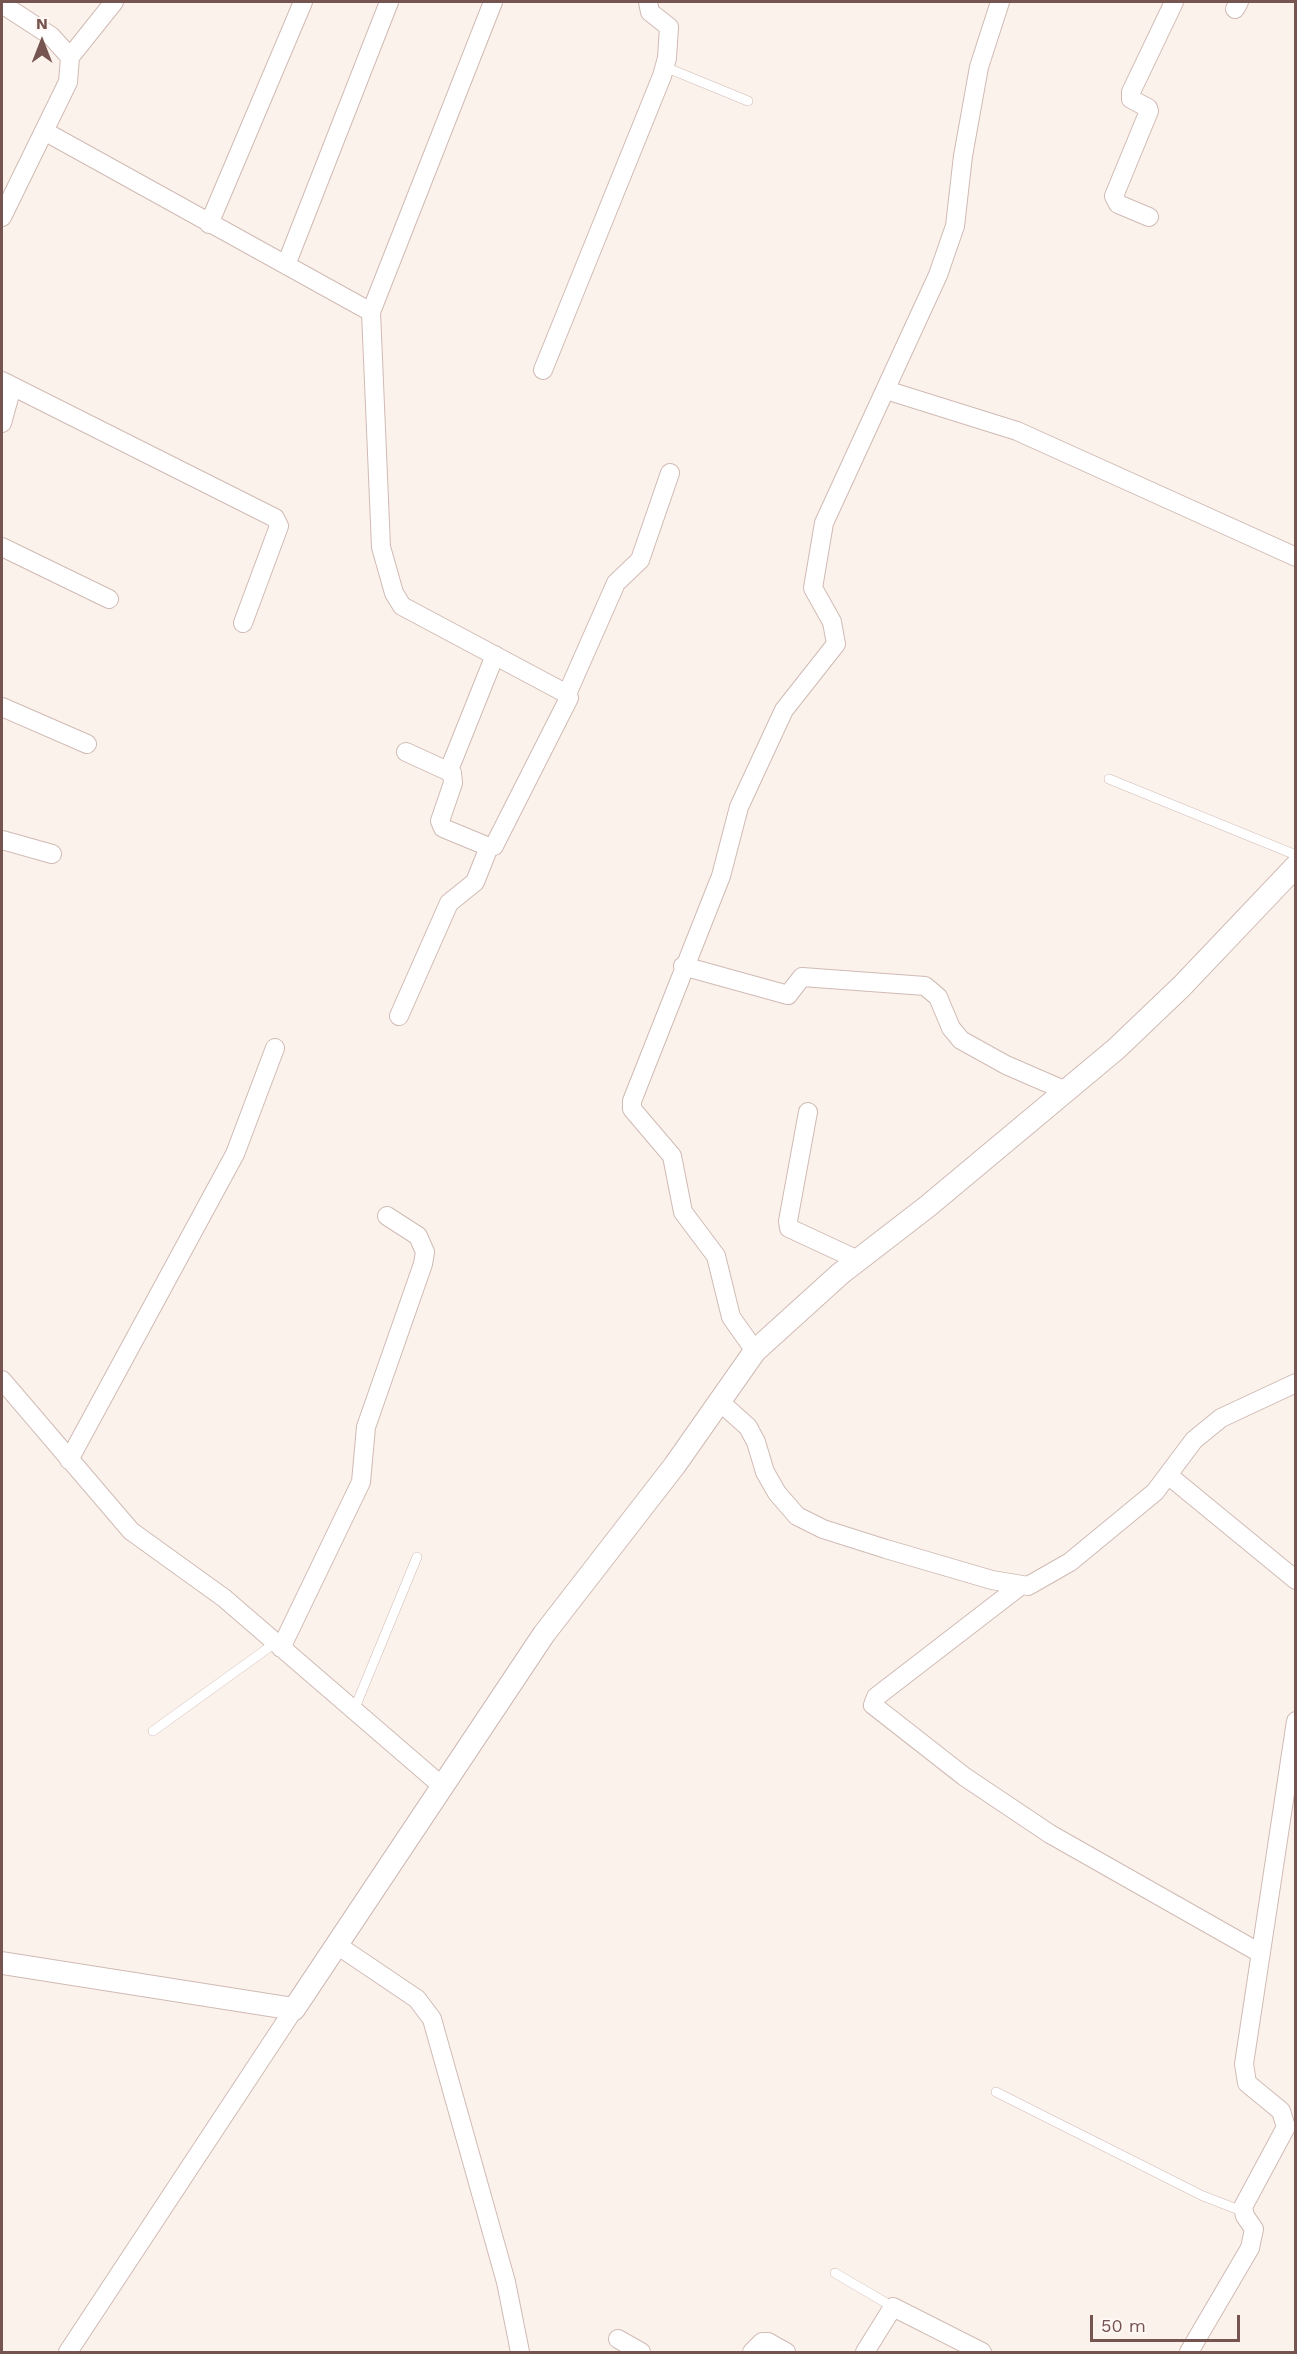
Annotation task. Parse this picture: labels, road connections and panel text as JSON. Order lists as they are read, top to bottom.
{
  "scale_bar": "50 m",
  "north": "top"
}
